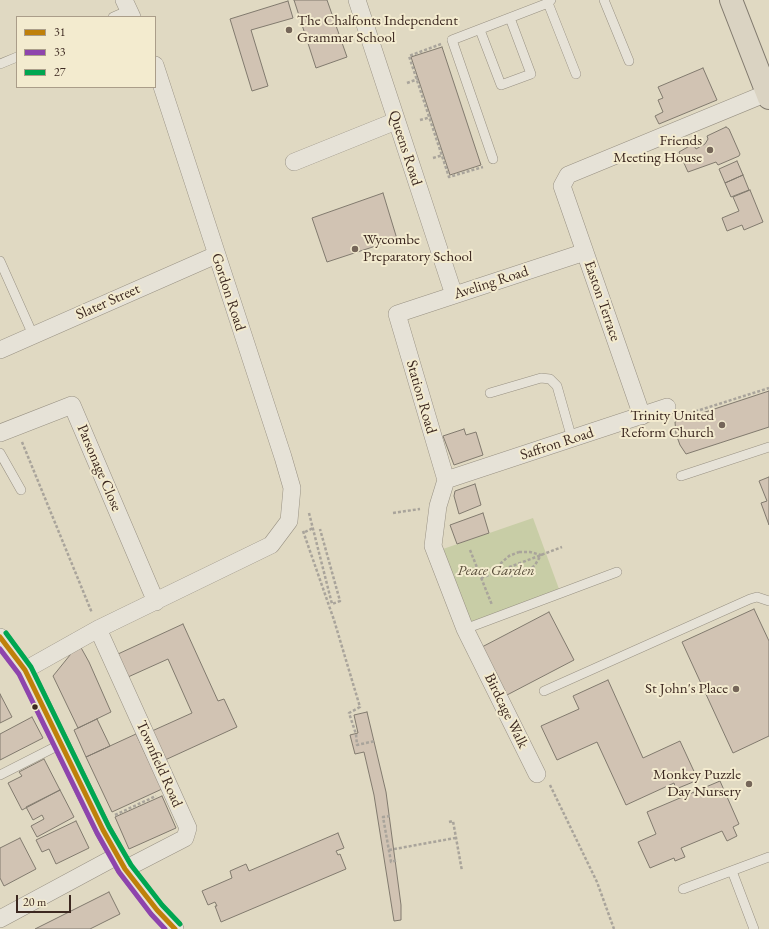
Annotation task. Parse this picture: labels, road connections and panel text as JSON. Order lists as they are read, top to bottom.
{
  "streets": {
    "street": [
      "Queens Road",
      "Aveling Road",
      "Gordon Road",
      "Easton Terrace",
      "Slater Street",
      "Station Road",
      "Saffron Road",
      "Parsonage Close",
      "Birdcage Walk",
      "Townfield Road"
    ]
  },
  "crossings": [
    ["Queens Road", "Aveling Road"],
    ["Aveling Road", "Easton Terrace"],
    ["Aveling Road", "Station Road"],
    ["Gordon Road", "Slater Street"],
    ["Gordon Road", "Parsonage Close"],
    ["Easton Terrace", "Saffron Road"],
    ["Station Road", "Saffron Road"],
    ["Station Road", "Birdcage Walk"],
    ["Saffron Road", "Birdcage Walk"]
  ],
  "parks": ["Peace Garden"],
  "places": [
    "The Chalfonts Independent Grammar School",
    "Friends Meeting House",
    "Wycombe Preparatory School",
    "Trinity United Reform Church",
    "St John's Place",
    "Monkey Puzzle Day Nursery"
  ],
  "lines": ["transit line 27", "transit line 31", "transit line 33"],
  "legend": ["31", "33", "27"],
  "scale_bar": "20 m"
}
